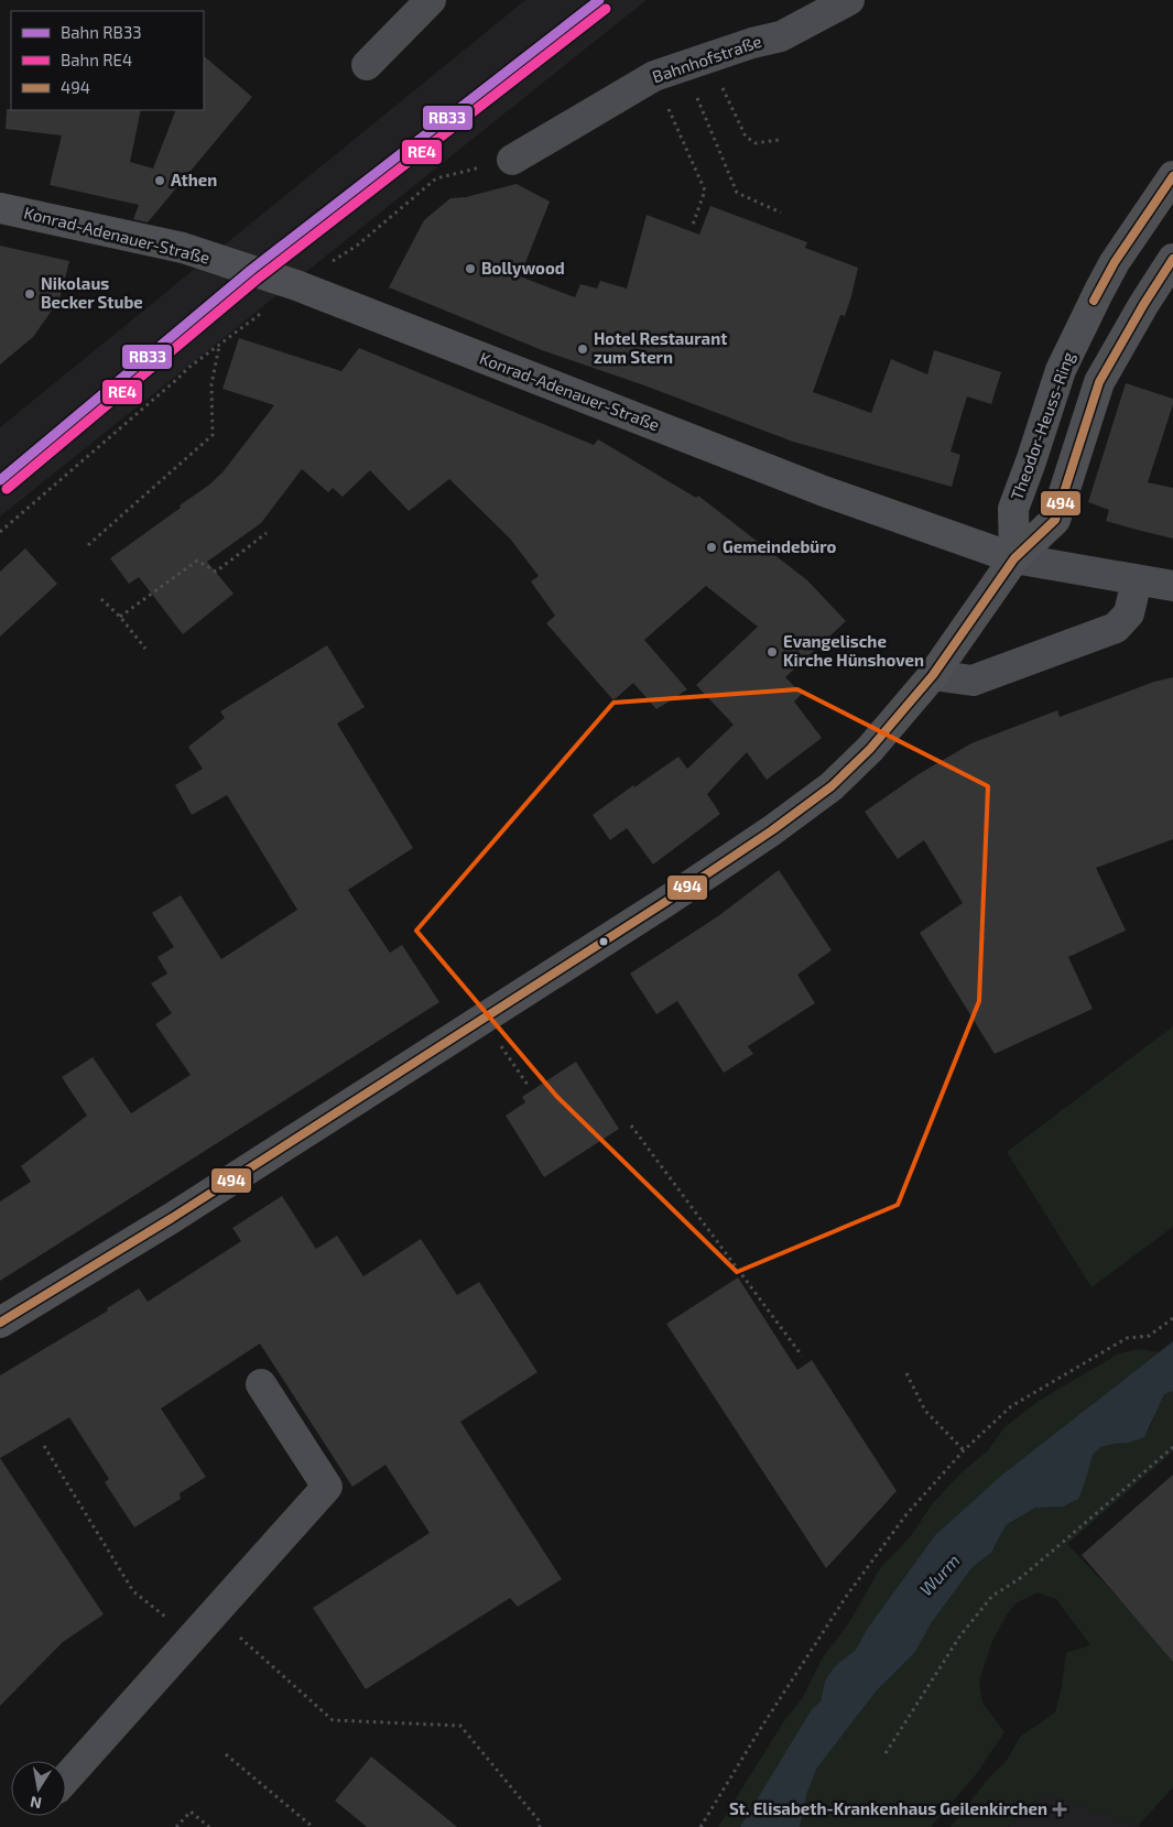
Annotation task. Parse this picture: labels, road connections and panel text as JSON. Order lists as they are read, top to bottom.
{
  "streets": {
    "main road": ["Konrad-Adenauer-Straße", "Theodor-Heuss-Ring"],
    "street": ["Bahnhofstraße"]
  },
  "crossings": [
    ["Konrad-Adenauer-Straße", "Theodor-Heuss-Ring"]
  ],
  "water": ["Wurm"],
  "places": {
    "other": [
      "Athen",
      "Bollywood",
      "Nikolaus Becker Stube",
      "Hotel Restaurant zum Stern",
      "Gemeindebüro",
      "Evangelische Kirche Hünshoven"
    ],
    "health": ["St. Elisabeth-Krankenhaus Geilenkirchen"]
  },
  "lines": ["rail line RB33", "rail line RE4", "transit line 494"],
  "legend": ["Bahn RB33", "Bahn RE4", "494"],
  "north": "bottom"
}
